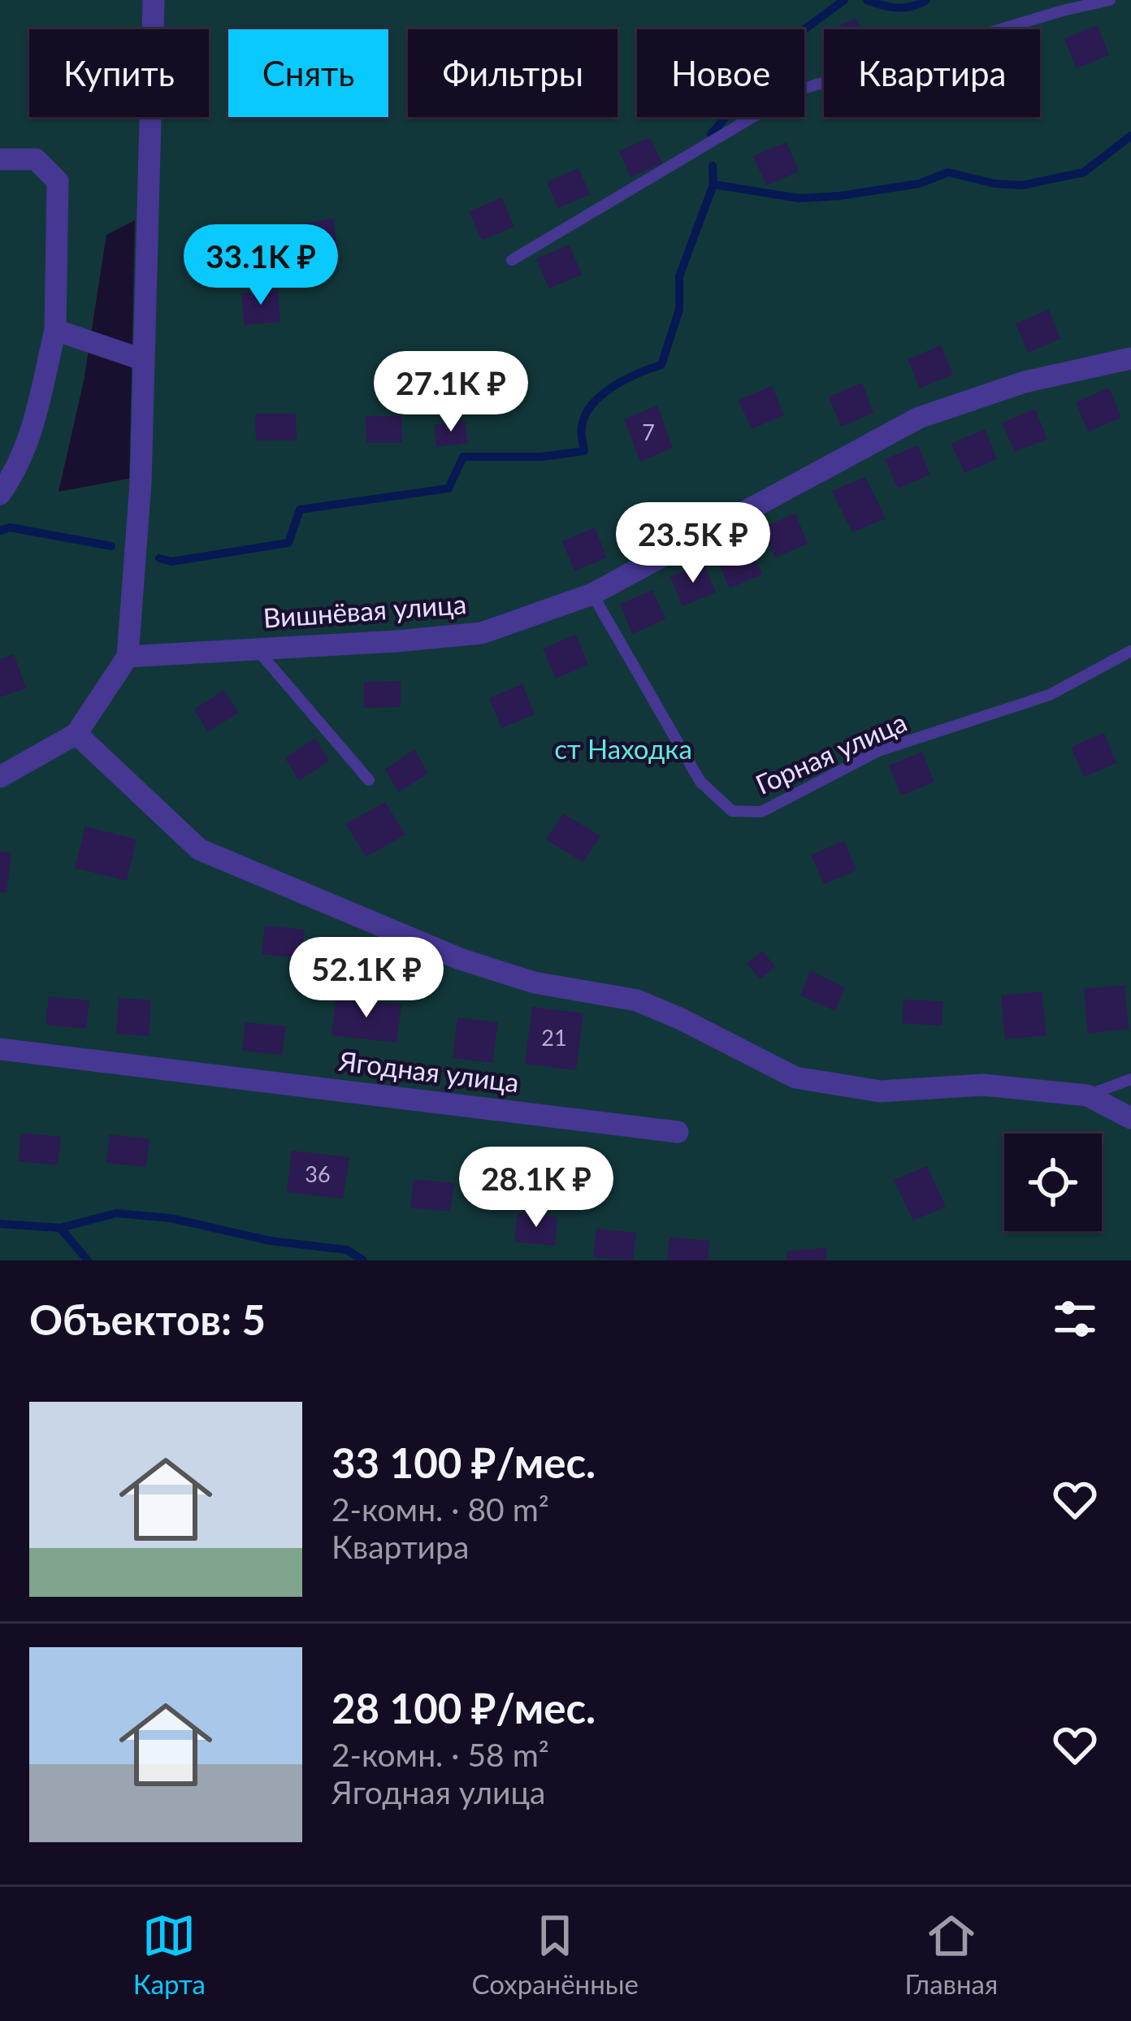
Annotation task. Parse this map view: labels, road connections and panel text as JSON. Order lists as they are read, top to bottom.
{
  "streets": {
    "street": ["Вишнёвая улица", "Ягодная улица"],
    "lane": ["Горная улица"]
  },
  "crossings": [
    ["Вишнёвая улица", "Горная улица"]
  ],
  "parks": ["ст Находка"],
  "house_numbers": ["7", "21", "36"],
  "page": {
    "chip": [
      "Купить",
      "Снять",
      "Фильтры",
      "Новое",
      "Квартира"
    ],
    "price": [
      "33.1K ₽",
      "27.1K ₽",
      "23.5K ₽",
      "52.1K ₽",
      "28.1K ₽"
    ],
    "heading": "Объектов: 5",
    "list": [
      {
        "name": "33 100 ₽/мес.",
        "note": "2-комн. · 80 m² · Квартира"
      },
      {
        "name": "28 100 ₽/мес.",
        "note": "2-комн. · 58 m² · Ягодная улица"
      }
    ],
    "tabs": ["Карта", "Сохранённые", "Главная"]
  }
}
